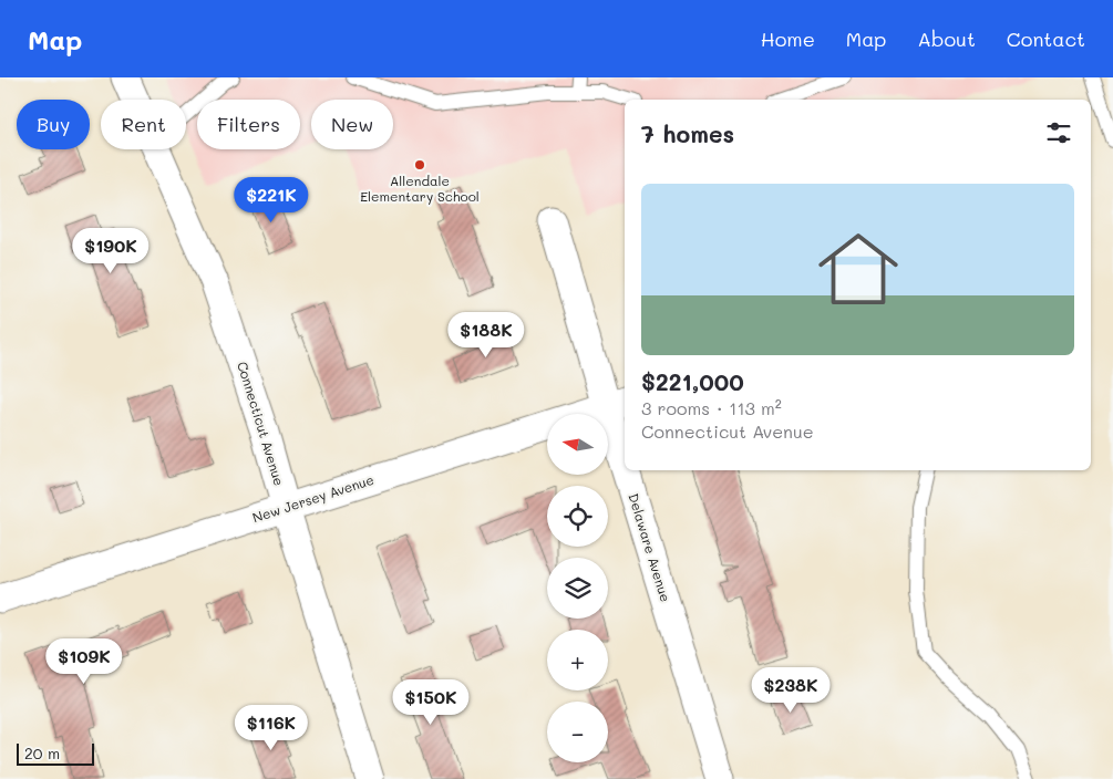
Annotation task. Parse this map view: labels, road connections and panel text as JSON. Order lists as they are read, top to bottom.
{
  "streets": {
    "street": ["Connecticut Avenue", "New Jersey Avenue", "Delaware Avenue"]
  },
  "crossings": [
    ["Connecticut Avenue", "New Jersey Avenue"],
    ["New Jersey Avenue", "Delaware Avenue"]
  ],
  "places": ["Allendale Elementary School"],
  "scale_bar": "20 m",
  "north": "left",
  "page": {
    "header": "Map",
    "nav": [
      "Home",
      "Map",
      "About",
      "Contact"
    ],
    "chip": [
      "Buy",
      "Rent",
      "Filters",
      "New"
    ],
    "heading": "7 homes",
    "list": [
      {
        "name": "$221,000",
        "note": "3 rooms · 113 m² · Connecticut Avenue"
      }
    ],
    "price": [
      "$221K",
      "$190K",
      "$188K",
      "$109K",
      "$238K",
      "$150K",
      "$116K"
    ],
    "map_buttons": ["+", "−"],
    "scale": "20 m"
  }
}
